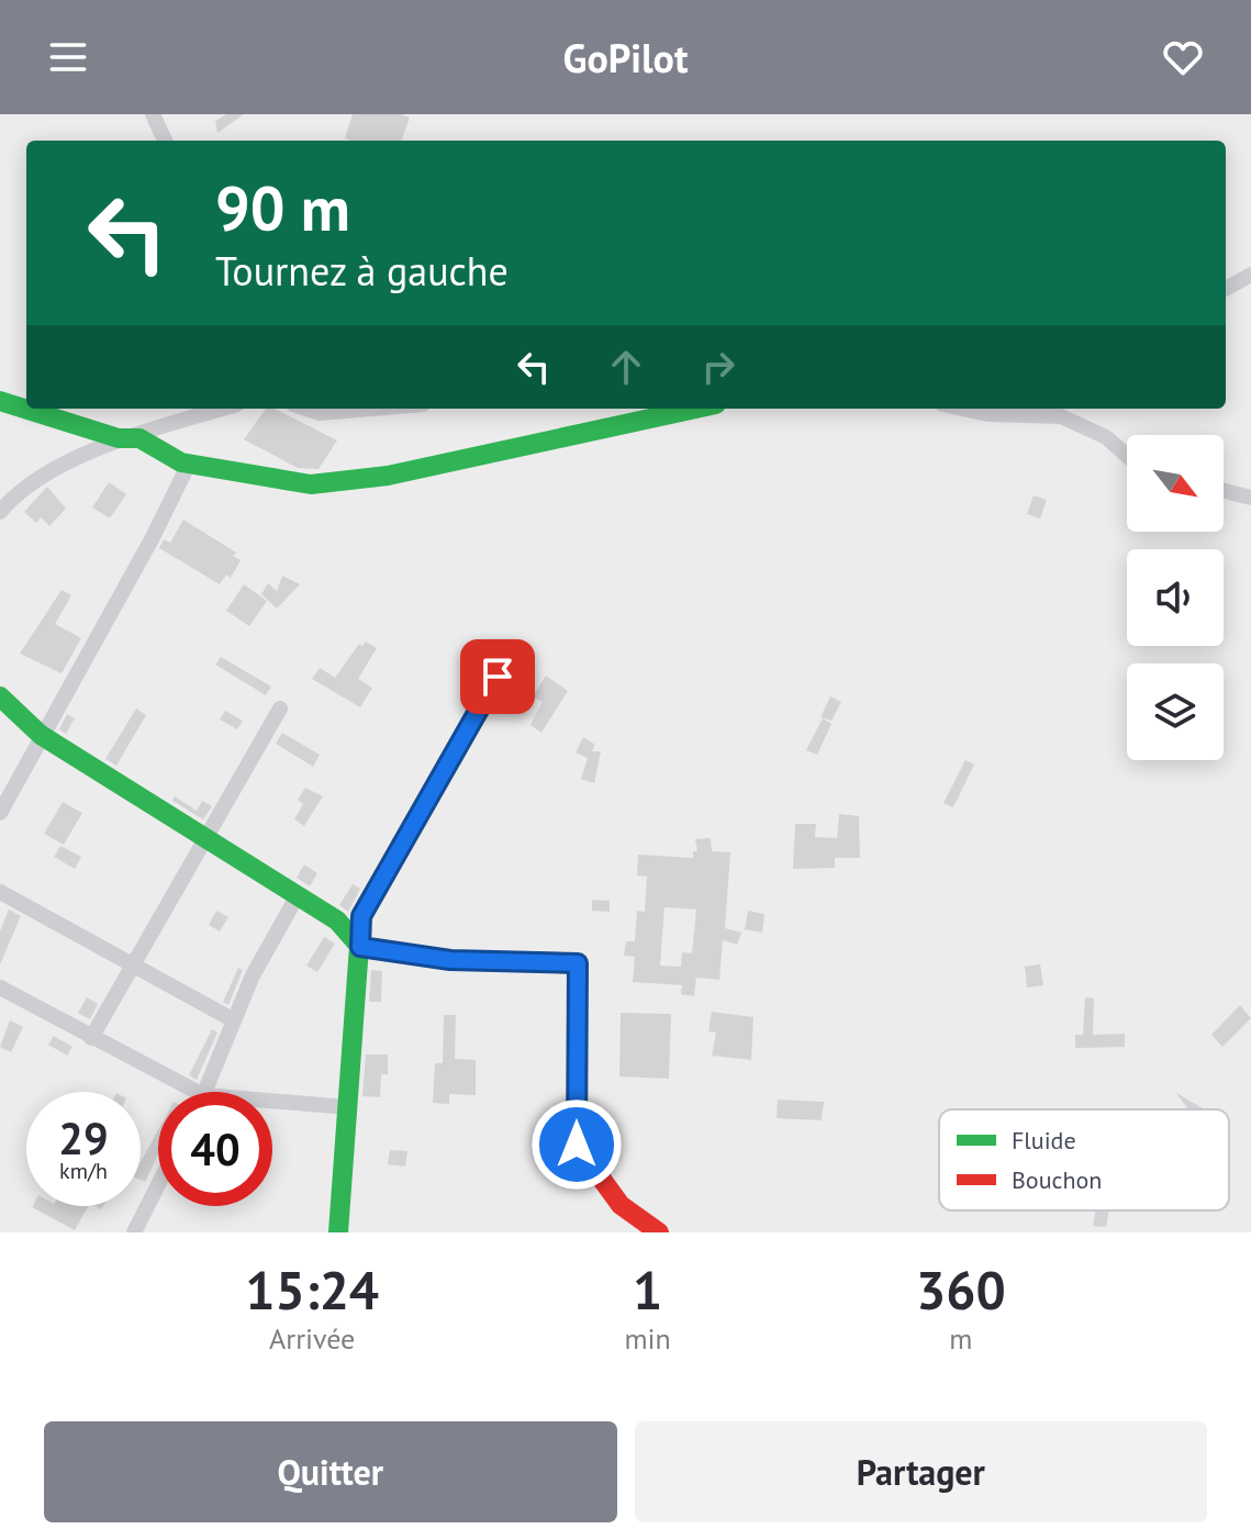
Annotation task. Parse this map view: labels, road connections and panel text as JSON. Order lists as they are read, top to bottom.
{
  "legend": ["Fluide", "Bouchon"],
  "north": "bottom right",
  "page": {
    "header": "GoPilot",
    "turn": ["90 m", "Tournez à gauche"],
    "speed": "29 km/h",
    "limit": "40",
    "eta": [
      "15:24",
      "Arrivée",
      "1",
      "min",
      "360",
      "m"
    ],
    "buttons": ["Quitter", "Partager"]
  }
}
